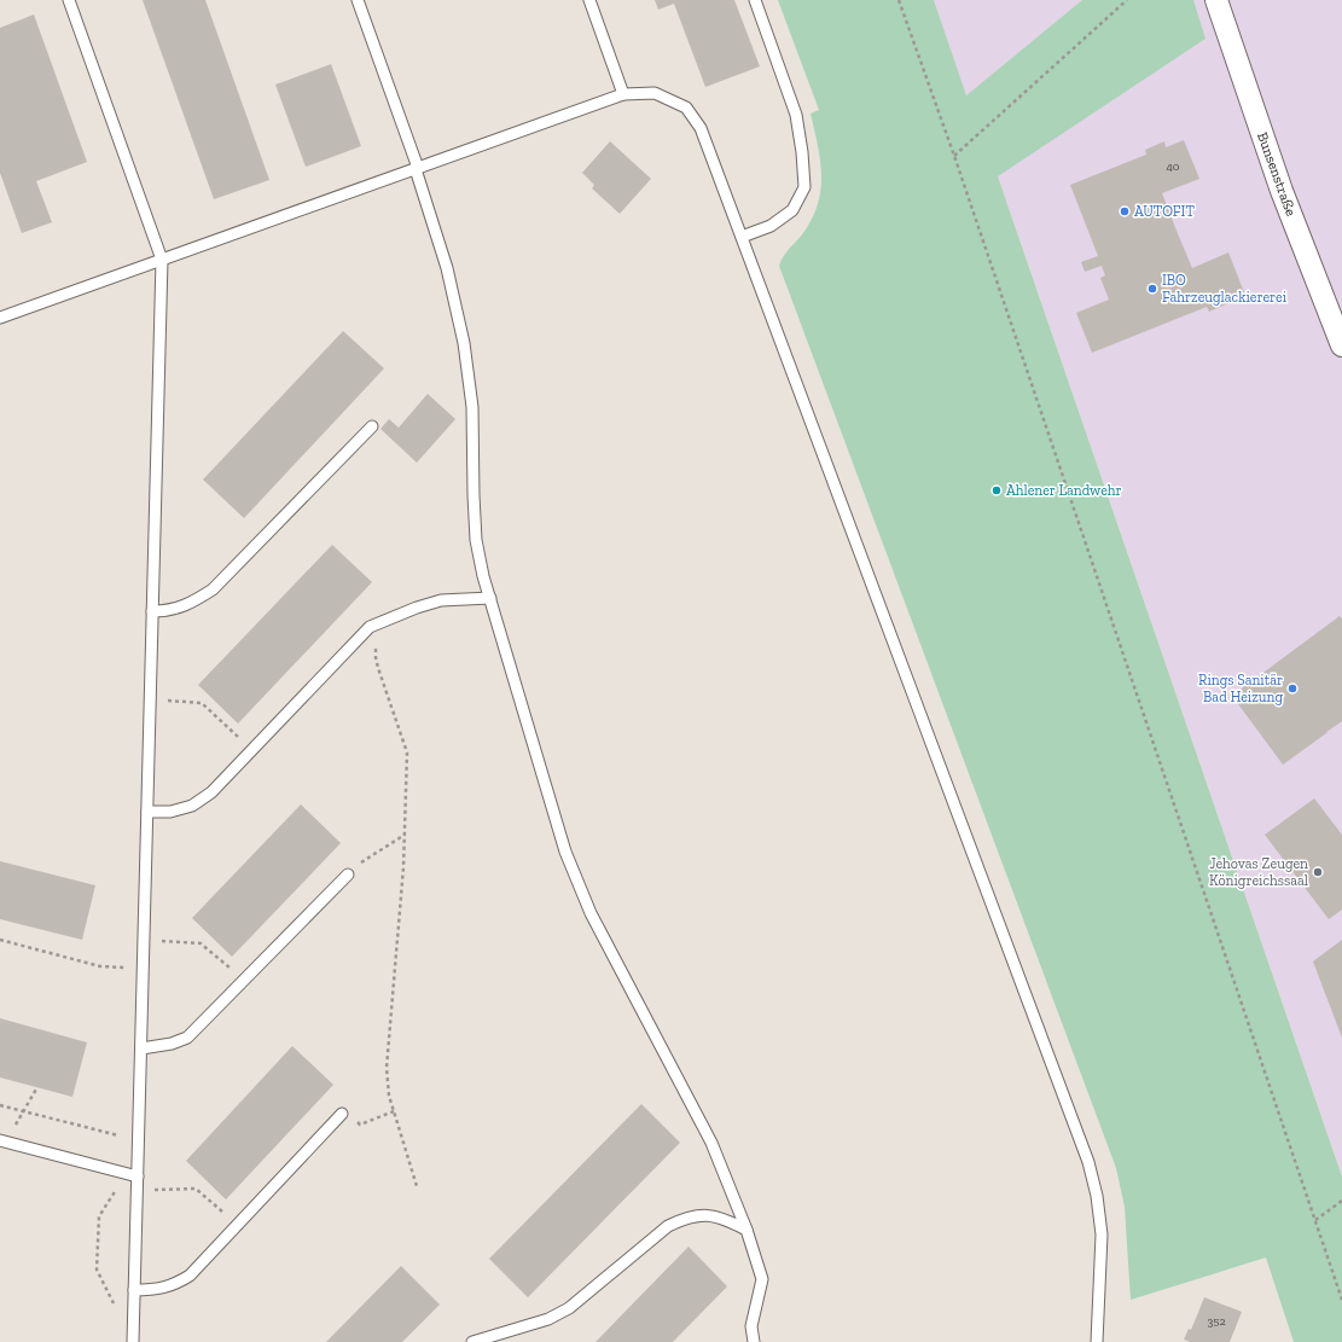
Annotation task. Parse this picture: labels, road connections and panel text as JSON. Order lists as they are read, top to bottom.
{
  "streets": {
    "street": ["Bunsenstraße"]
  },
  "places": [
    "AUTOFIT",
    "IBO Fahrzeuglackiererei",
    "Ahlener Landwehr",
    "Rings Sanitär Bad Heizung",
    "Jehovas Zeugen Königreichssaal"
  ],
  "house_numbers": ["40", "352"]
}
